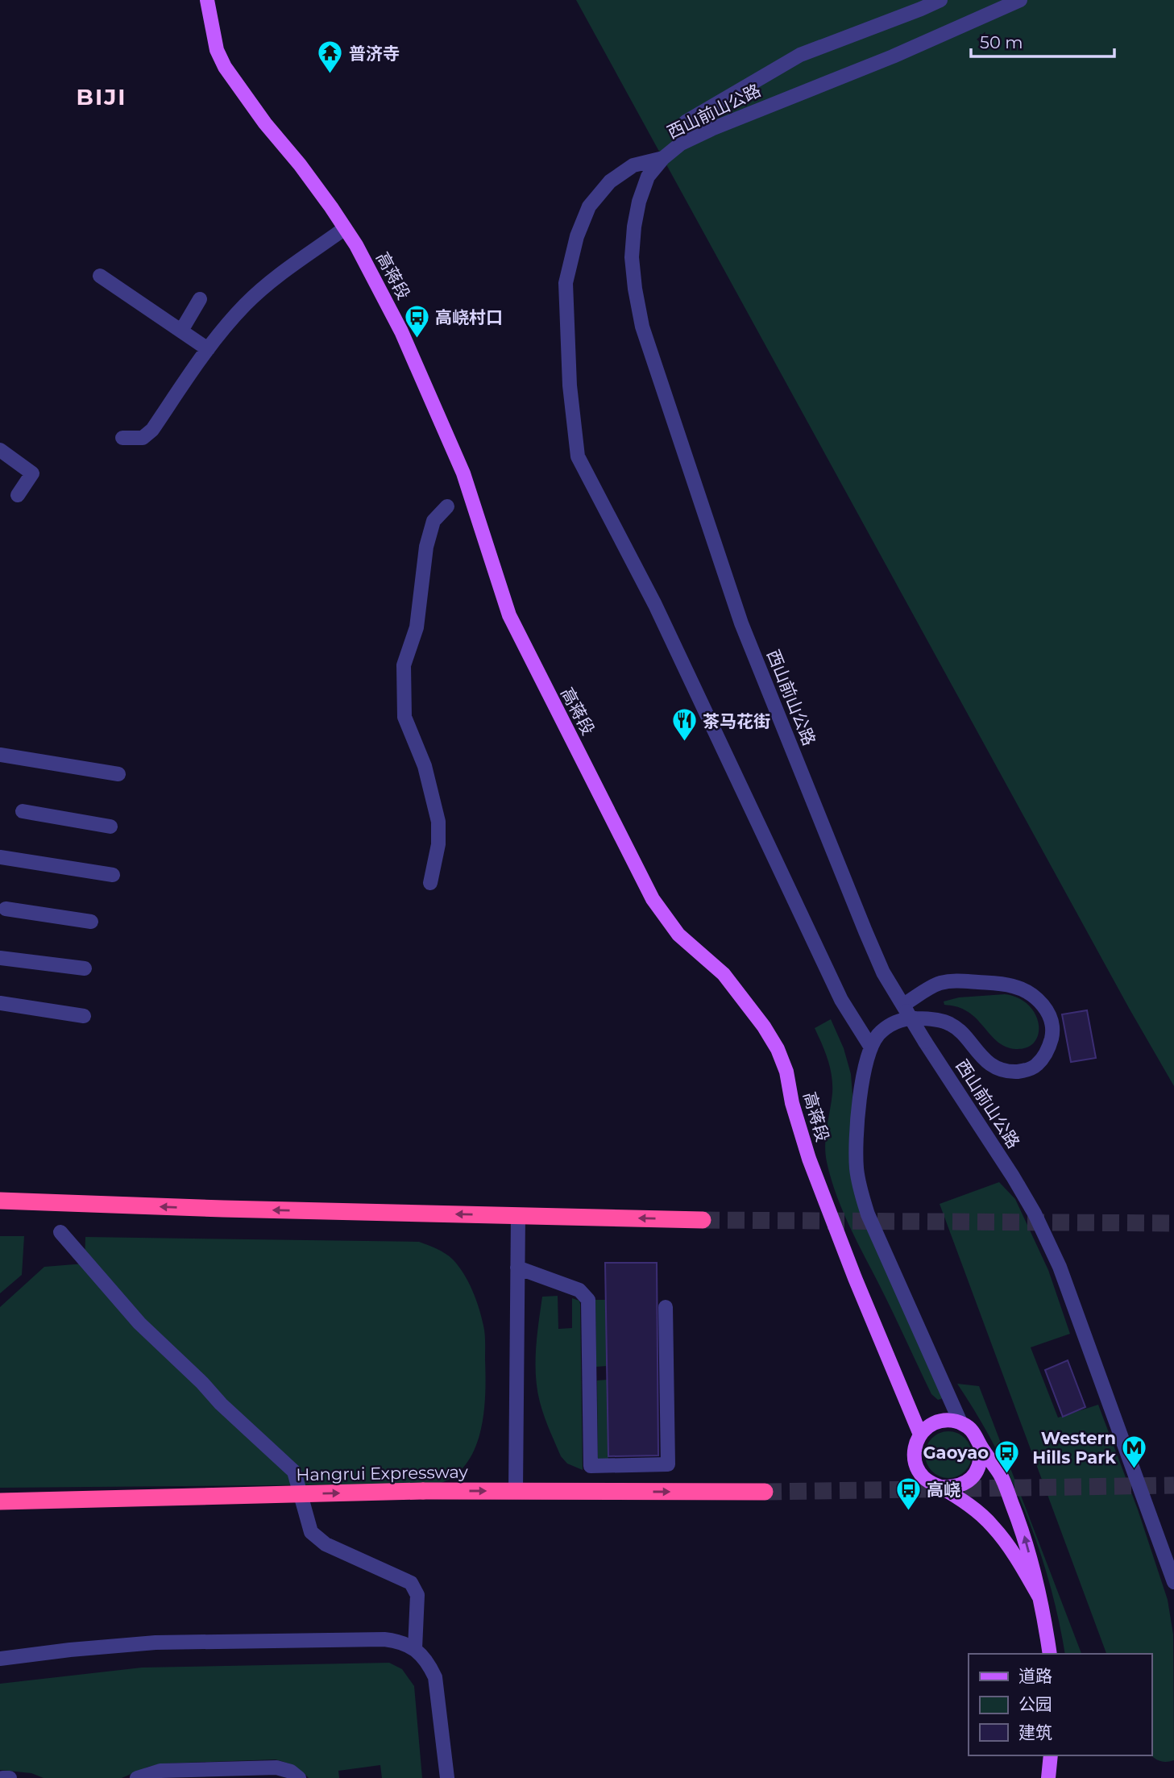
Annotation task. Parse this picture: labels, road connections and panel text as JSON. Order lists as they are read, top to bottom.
{
  "streets": {
    "highway": ["Hangrui Expressway"],
    "main road": ["高蒋段"],
    "street": ["西山前山公路"]
  },
  "one_way": ["Hangrui Expressway"],
  "districts": ["BIJI"],
  "places": {
    "temple": ["普济寺"],
    "bus stop": ["高峣村口", "Gaoyao", "高峣"],
    "restaurant": ["茶马花街"],
    "metro station": ["Western Hills Park"]
  },
  "legend": ["道路", "公园", "建筑"],
  "scale_bar": "50 m"
}
